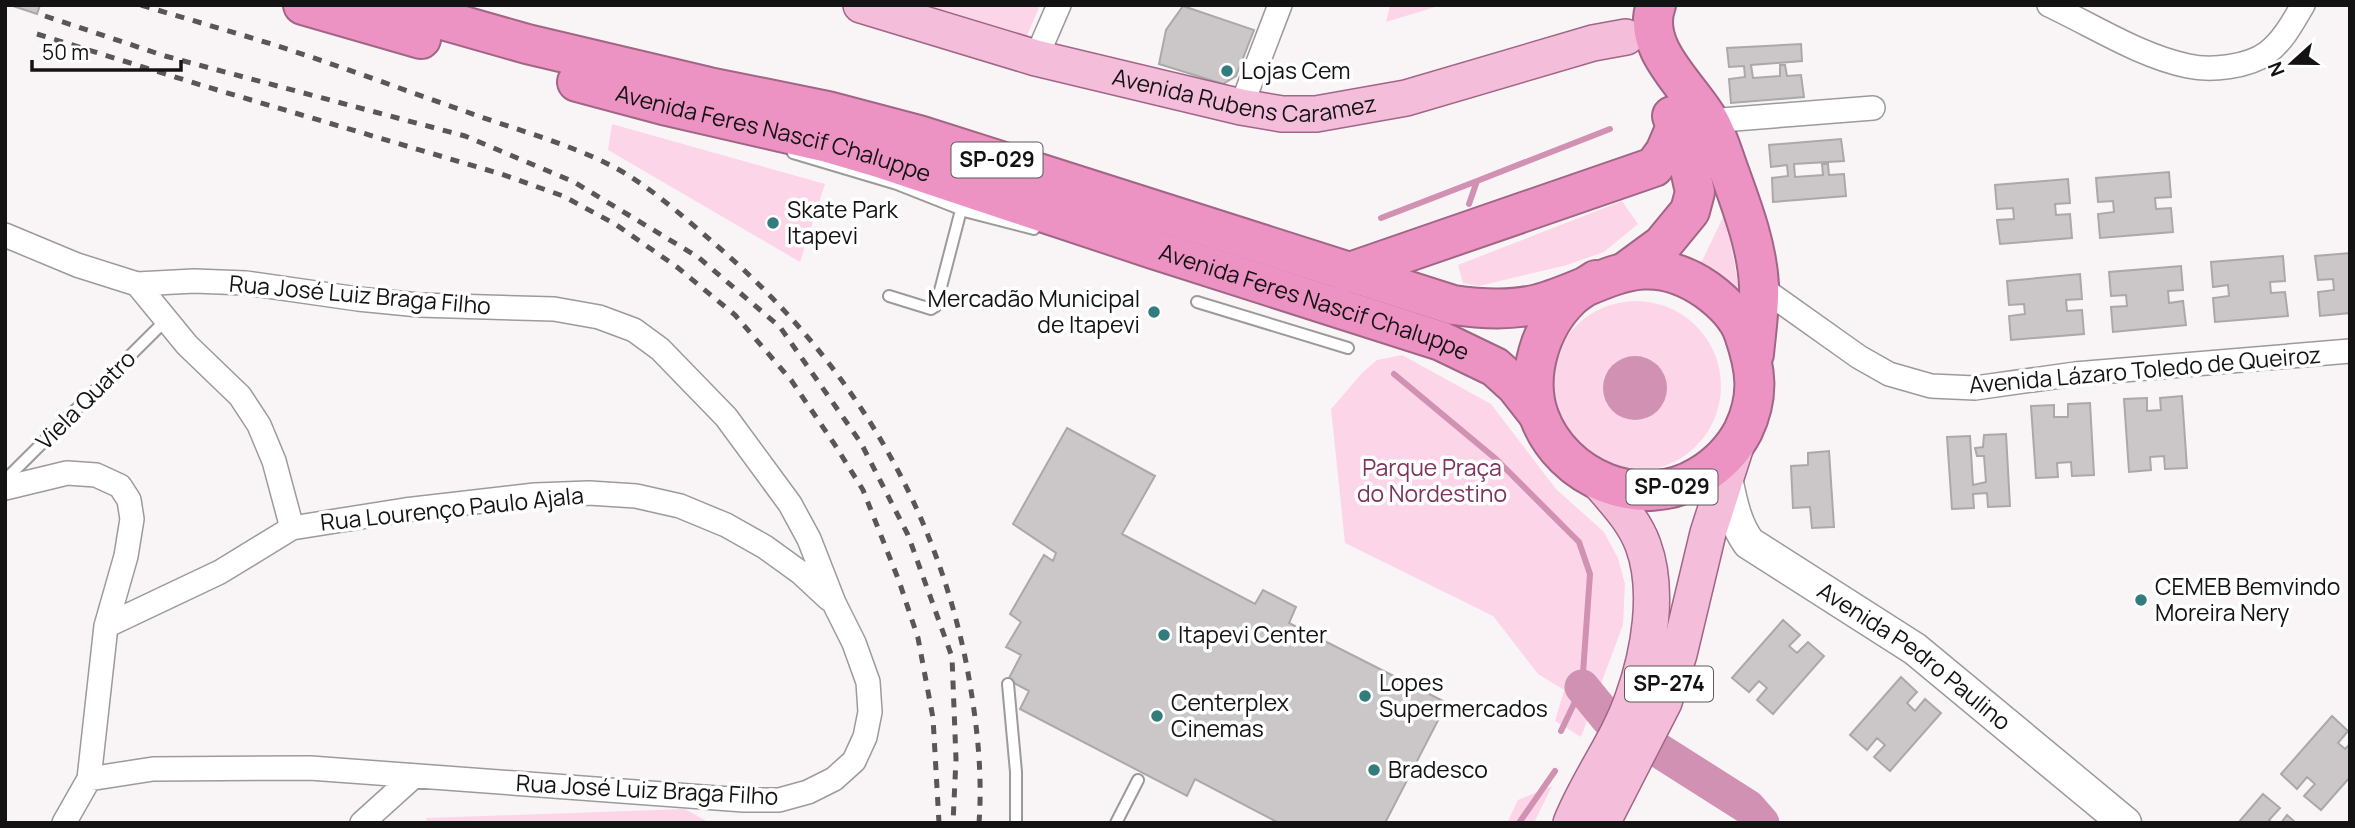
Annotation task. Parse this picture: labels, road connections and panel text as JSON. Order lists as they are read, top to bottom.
{
  "streets": {
    "highway": ["Avenida Feres Nascif Chaluppe", "SP-029"],
    "main road": ["Avenida Rubens Caramez", "Avenida Pedro Paulino", "SP-274"],
    "street": ["Rua José Luiz Braga Filho", "Avenida Lázaro Toledo de Queiroz", "Rua Lourenço Paulo Ajala"],
    "lane": ["Viela Quatro"]
  },
  "crossings": [
    ["Avenida Rubens Caramez", "SP-029"],
    ["Avenida Feres Nascif Chaluppe", "SP-029"],
    ["Avenida Feres Nascif Chaluppe", "Avenida Pedro Paulino"],
    ["Avenida Feres Nascif Chaluppe", "SP-274"],
    ["SP-029", "Avenida Lázaro Toledo de Queiroz"],
    ["SP-029", "Avenida Pedro Paulino"],
    ["SP-029", "SP-274"],
    ["Rua José Luiz Braga Filho", "Rua Lourenço Paulo Ajala"],
    ["Avenida Pedro Paulino", "SP-274"]
  ],
  "parks": ["Parque Praça do Nordestino"],
  "places": [
    "Lojas Cem",
    "Skate Park Itapevi",
    "Mercadão Municipal de Itapevi",
    "CEMEB Bemvindo Moreira Nery",
    "Itapevi Center",
    "Lopes Supermercados",
    "Centerplex Cinemas",
    "Bradesco"
  ],
  "scale_bar": "50 m",
  "north": "left"
}
